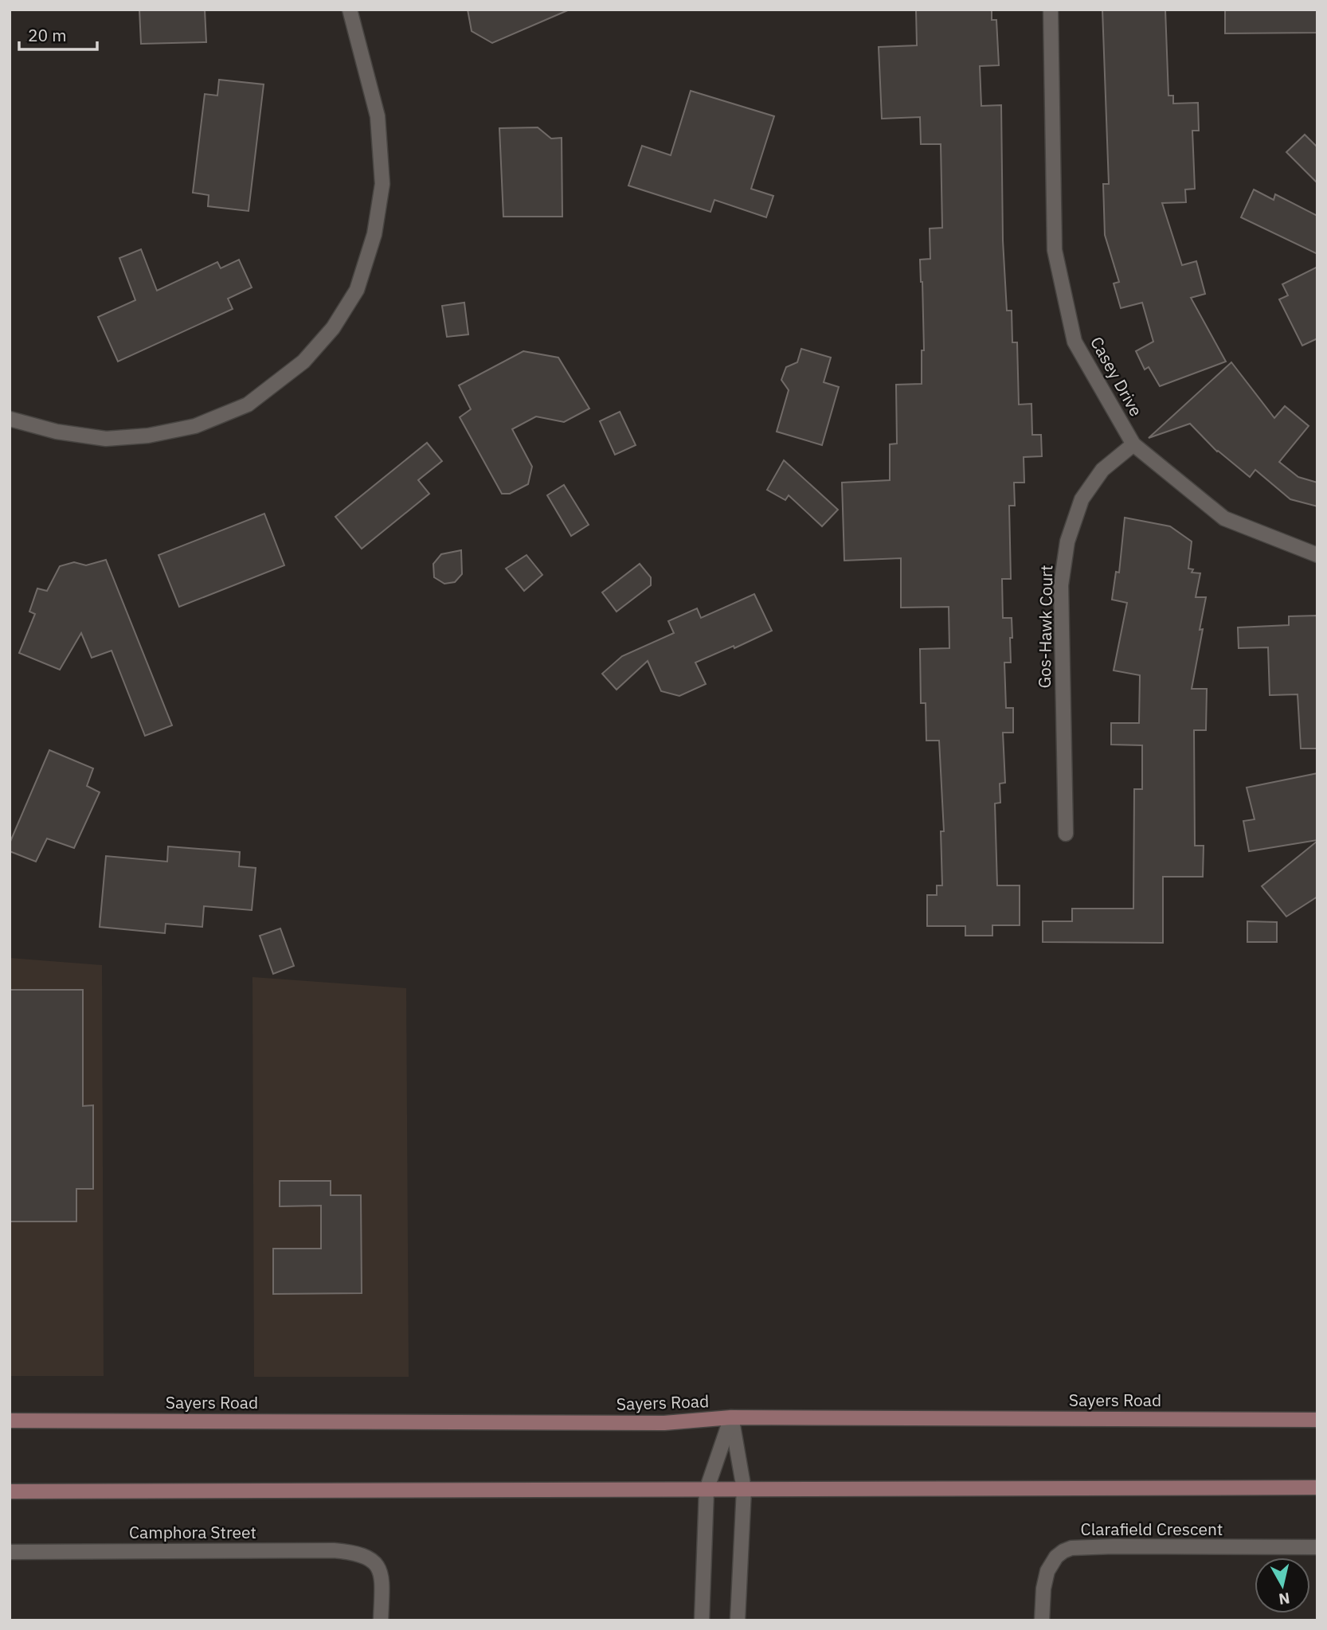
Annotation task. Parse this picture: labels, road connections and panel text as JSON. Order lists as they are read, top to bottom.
{
  "streets": {
    "main road": ["Sayers Road"],
    "street": [
      "Casey Drive",
      "Gos-Hawk Court",
      "Clarafield Crescent",
      "Camphora Street"
    ]
  },
  "crossings": [
    ["Casey Drive", "Gos-Hawk Court"]
  ],
  "scale_bar": "20 m",
  "north": "bottom"
}
